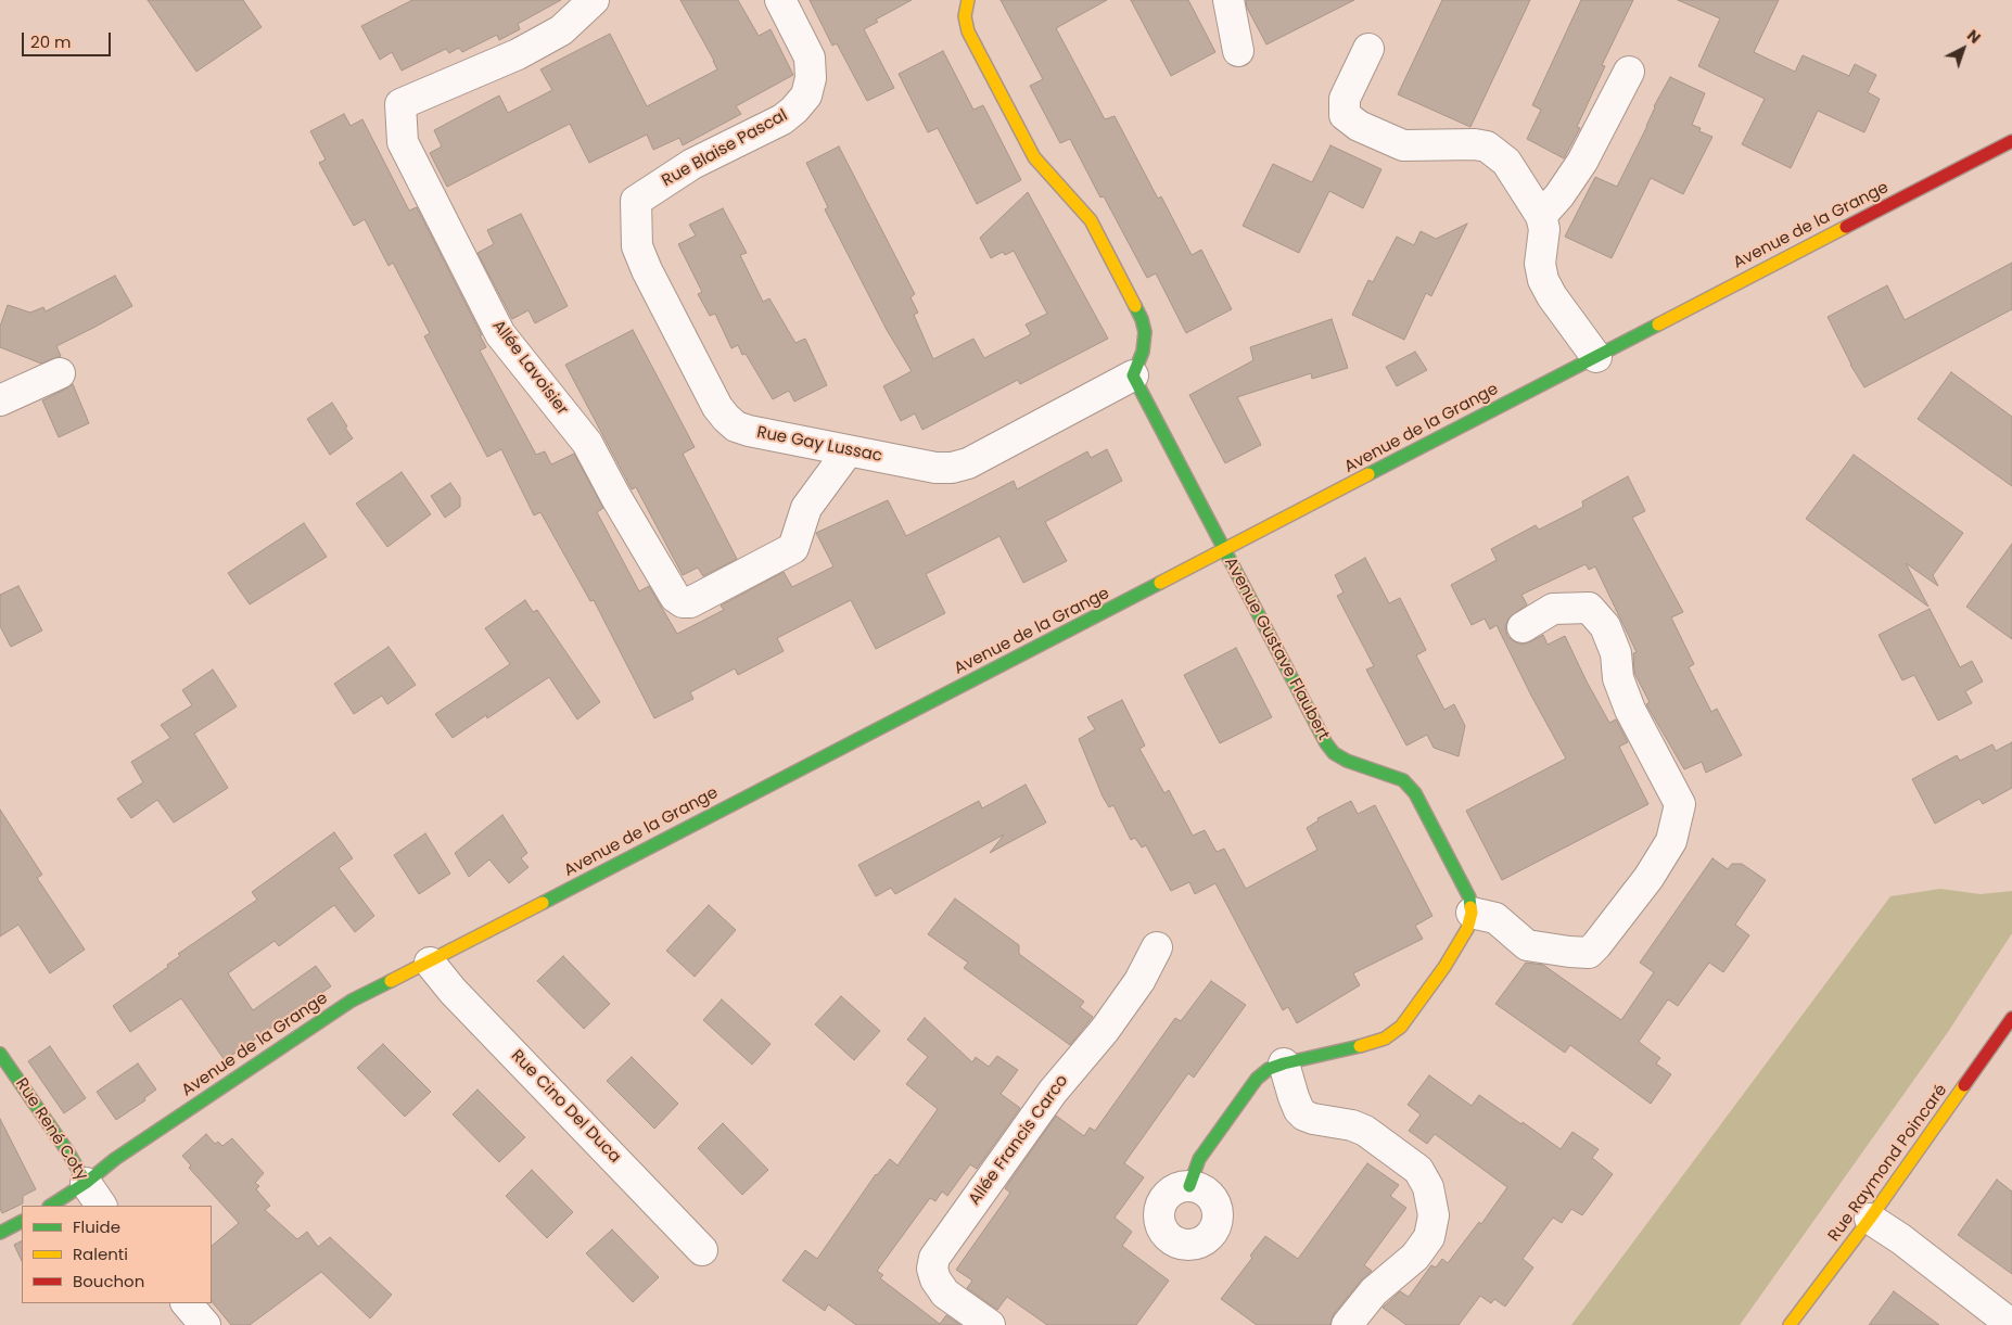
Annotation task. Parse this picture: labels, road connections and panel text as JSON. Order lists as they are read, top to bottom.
{
  "streets": {
    "street": [
      "Rue Blaise Pascal",
      "Avenue de la Grange",
      "Allée Lavoisier",
      "Rue Gay Lussac",
      "Avenue Gustave Flaubert",
      "Rue Cino Del Duca",
      "Rue René Coty",
      "Allée Francis Carco",
      "Rue Raymond Poincaré"
    ]
  },
  "crossings": [
    ["Rue Blaise Pascal", "Rue Gay Lussac"],
    ["Avenue de la Grange", "Avenue Gustave Flaubert"],
    ["Avenue de la Grange", "Rue Cino Del Duca"],
    ["Avenue de la Grange", "Rue René Coty"],
    ["Allée Lavoisier", "Rue Gay Lussac"],
    ["Rue Gay Lussac", "Avenue Gustave Flaubert"]
  ],
  "legend": ["Fluide", "Ralenti", "Bouchon"],
  "scale_bar": "20 m",
  "north": "top right"
}
